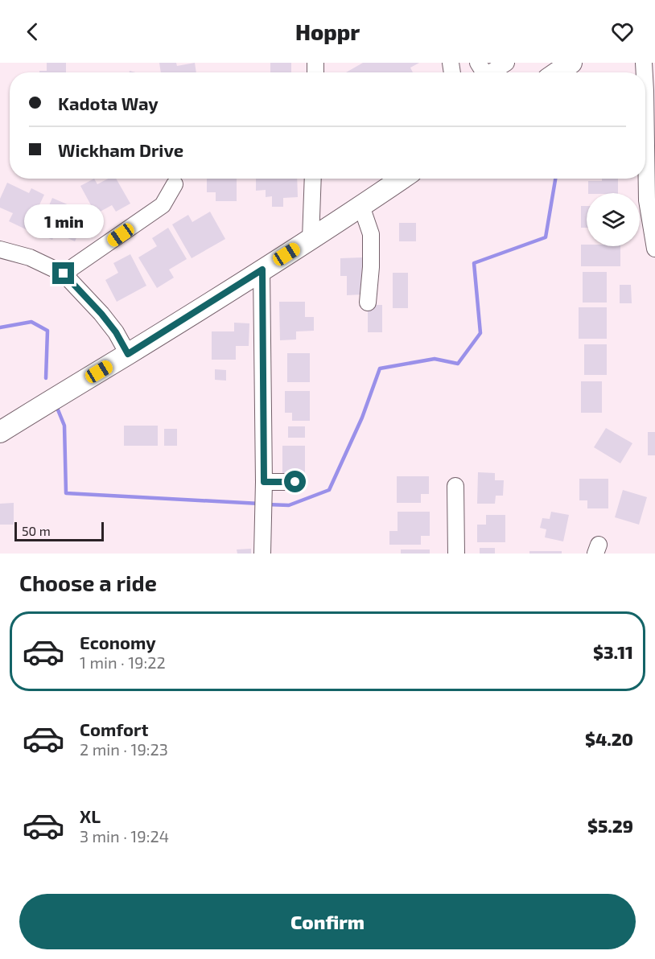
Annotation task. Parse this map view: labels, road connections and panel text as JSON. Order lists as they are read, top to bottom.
{
  "scale_bar": "50 m",
  "page": {
    "header": "Hoppr",
    "banner": ["Kadota Way", "Wickham Drive"],
    "bubble": "1 min",
    "scale": "50 m",
    "heading": "Choose a ride",
    "list": [
      {
        "name": "Economy",
        "note": "1 min · 19:22",
        "value": "$3.11"
      },
      {
        "name": "Comfort",
        "note": "2 min · 19:23",
        "value": "$4.20"
      },
      {
        "name": "XL",
        "note": "3 min · 19:24",
        "value": "$5.29"
      }
    ],
    "buttons": "Confirm"
  }
}
